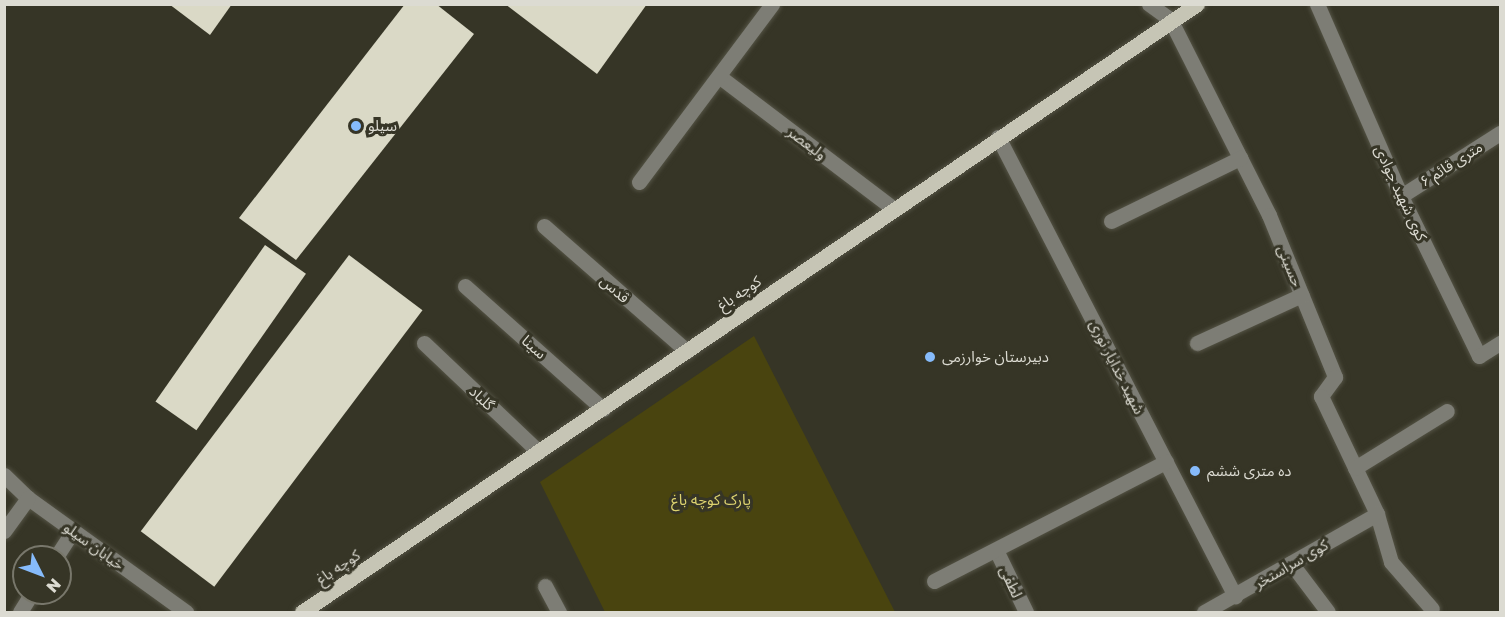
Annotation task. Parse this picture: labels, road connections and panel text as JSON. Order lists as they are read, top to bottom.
{
  "streets": {
    "main road": ["کوچه باغ"],
    "street": [
      "ولیعصر",
      "۶ متری قائم",
      "کوی شهید جوادی",
      "حسینی",
      "قدس",
      "سینا",
      "شهید خدایار نوری",
      "گلباد",
      "خیابان سیلو",
      "کوی سراستخر",
      "لطفی"
    ]
  },
  "crossings": [
    ["ولیعصر", "کوچه باغ"],
    ["۶ متری قائم", "کوی شهید جوادی"],
    ["حسینی", "کوچه باغ"],
    ["حسینی", "کوی سراستخر"],
    ["قدس", "کوچه باغ"],
    ["کوچه باغ", "سینا"],
    ["کوچه باغ", "شهید خدایار نوری"],
    ["کوچه باغ", "گلباد"],
    ["شهید خدایار نوری", "کوی سراستخر"]
  ],
  "parks": ["پارک کوچه باغ"],
  "places": ["سیلو", "دبیرستان خوارزمی", "ده متری ششم"],
  "north": "bottom right"
}
